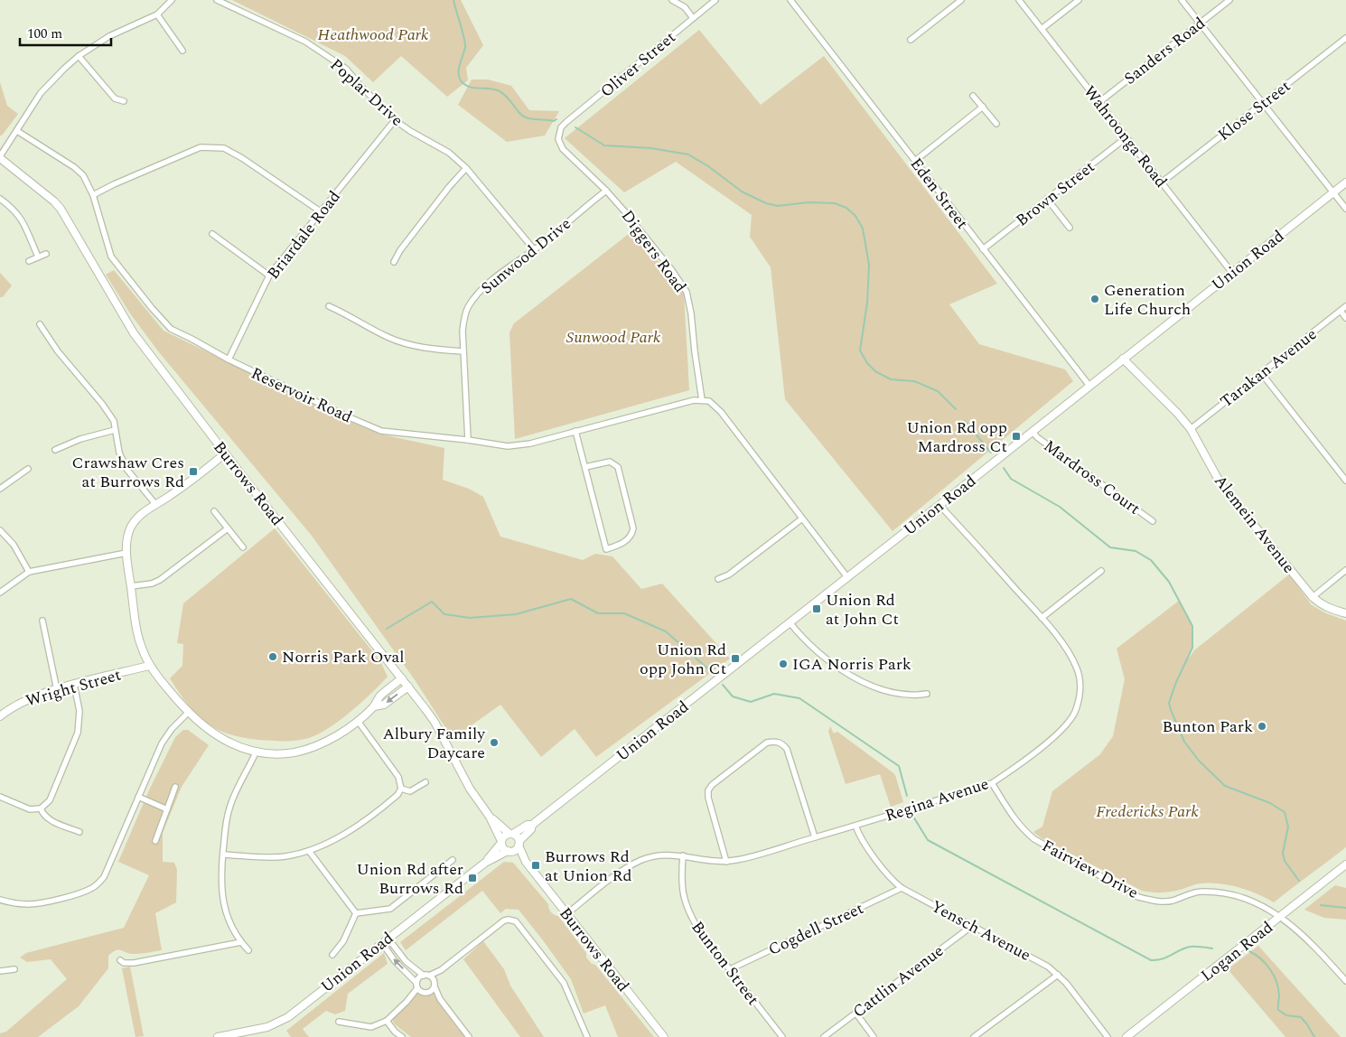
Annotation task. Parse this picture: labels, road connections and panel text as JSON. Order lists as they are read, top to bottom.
{
  "streets": {
    "main road": [
      "Union Road",
      "Burrows Road",
      "Alemein Avenue",
      "Wright Street",
      "Logan Road"
    ],
    "street": [
      "Sanders Road",
      "Oliver Street",
      "Poplar Drive",
      "Klose Street",
      "Wahroonga Road",
      "Eden Street",
      "Brown Street",
      "Briardale Road",
      "Diggers Road",
      "Sunwood Drive",
      "Tarakan Avenue",
      "Reservoir Road",
      "Mardross Court",
      "Regina Avenue",
      "Fairview Drive",
      "Cogdell Street",
      "Yensch Avenue",
      "Bunton Street",
      "Cattlin Avenue"
    ]
  },
  "crossings": [
    ["Sanders Road", "Wahroonga Road"],
    ["Oliver Street", "Diggers Road"],
    ["Poplar Drive", "Briardale Road"],
    ["Poplar Drive", "Sunwood Drive"],
    ["Klose Street", "Wahroonga Road"],
    ["Wahroonga Road", "Brown Street"],
    ["Wahroonga Road", "Union Road"],
    ["Eden Street", "Brown Street"],
    ["Eden Street", "Union Road"],
    ["Briardale Road", "Reservoir Road"],
    ["Diggers Road", "Sunwood Drive"],
    ["Diggers Road", "Reservoir Road"],
    ["Sunwood Drive", "Reservoir Road"],
    ["Union Road", "Mardross Court"],
    ["Union Road", "Burrows Road"],
    ["Union Road", "Alemein Avenue"],
    ["Union Road", "Regina Avenue"],
    ["Tarakan Avenue", "Alemein Avenue"],
    ["Burrows Road", "Regina Avenue"],
    ["Regina Avenue", "Fairview Drive"],
    ["Regina Avenue", "Yensch Avenue"],
    ["Regina Avenue", "Bunton Street"],
    ["Fairview Drive", "Logan Road"],
    ["Cogdell Street", "Yensch Avenue"],
    ["Cogdell Street", "Bunton Street"],
    ["Yensch Avenue", "Cattlin Avenue"]
  ],
  "parks": ["Heathwood Park", "Sunwood Park", "Fredericks Park"],
  "places": {
    "other": [
      "Generation Life Church",
      "Norris Park Oval",
      "IGA Norris Park",
      "Bunton Park",
      "Albury Family Daycare"
    ],
    "transit": [
      "Union Rd opp Mardross Ct",
      "Crawshaw Cres at Burrows Rd",
      "Union Rd at John Ct",
      "Union Rd opp John Ct",
      "Burrows Rd at Union Rd",
      "Union Rd after Burrows Rd"
    ]
  },
  "scale_bar": "100 m"
}
